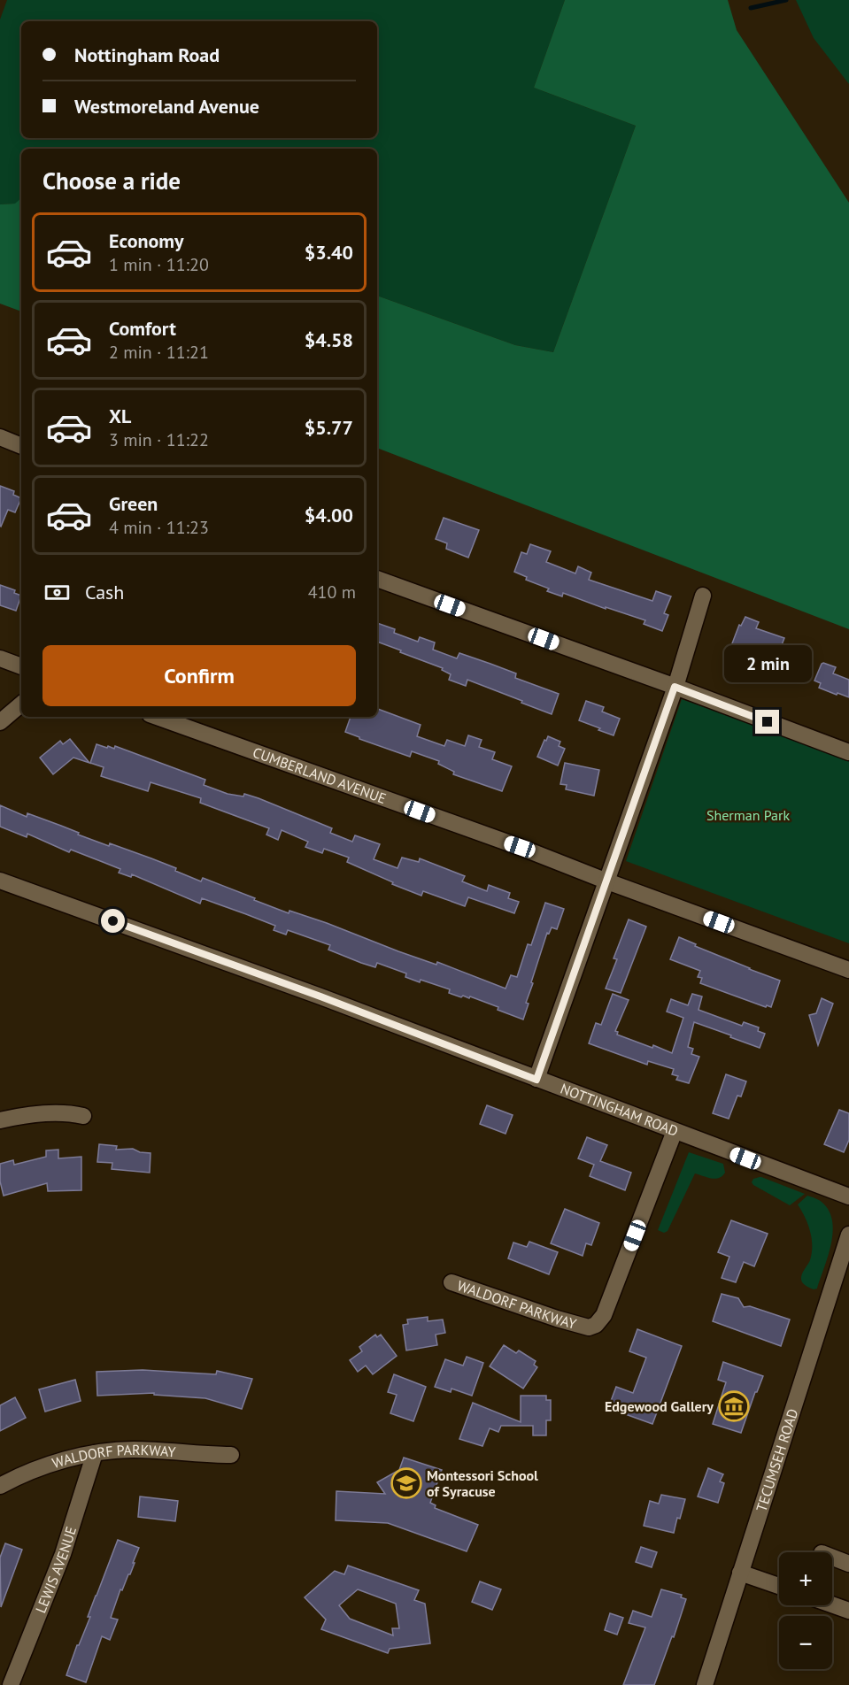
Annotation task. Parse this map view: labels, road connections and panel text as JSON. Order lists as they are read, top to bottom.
{
  "streets": {
    "street": [
      "CUMBERLAND AVENUE",
      "NOTTINGHAM ROAD",
      "WALDORF PARKWAY",
      "TECUMSEH ROAD",
      "LEWIS AVENUE"
    ]
  },
  "crossings": [
    ["NOTTINGHAM ROAD", "WALDORF PARKWAY"],
    ["WALDORF PARKWAY", "LEWIS AVENUE"]
  ],
  "parks": ["Sherman Park"],
  "places": {
    "museum": ["Edgewood Gallery"],
    "school or university": ["Montessori School of Syracuse"]
  },
  "page": {
    "banner": ["Nottingham Road", "Westmoreland Avenue"],
    "heading": "Choose a ride",
    "list": [
      {
        "name": "Economy",
        "note": "1 min · 11:20",
        "value": "$3.40"
      },
      {
        "name": "Comfort",
        "note": "2 min · 11:21",
        "value": "$4.58"
      },
      {
        "name": "XL",
        "note": "3 min · 11:22",
        "value": "$5.77"
      },
      {
        "name": "Green",
        "note": "4 min · 11:23",
        "value": "$4.00"
      }
    ],
    "pay": ["Cash", "410 m"],
    "buttons": "Confirm",
    "bubble": "2 min",
    "map_buttons": ["+", "−"]
  }
}
